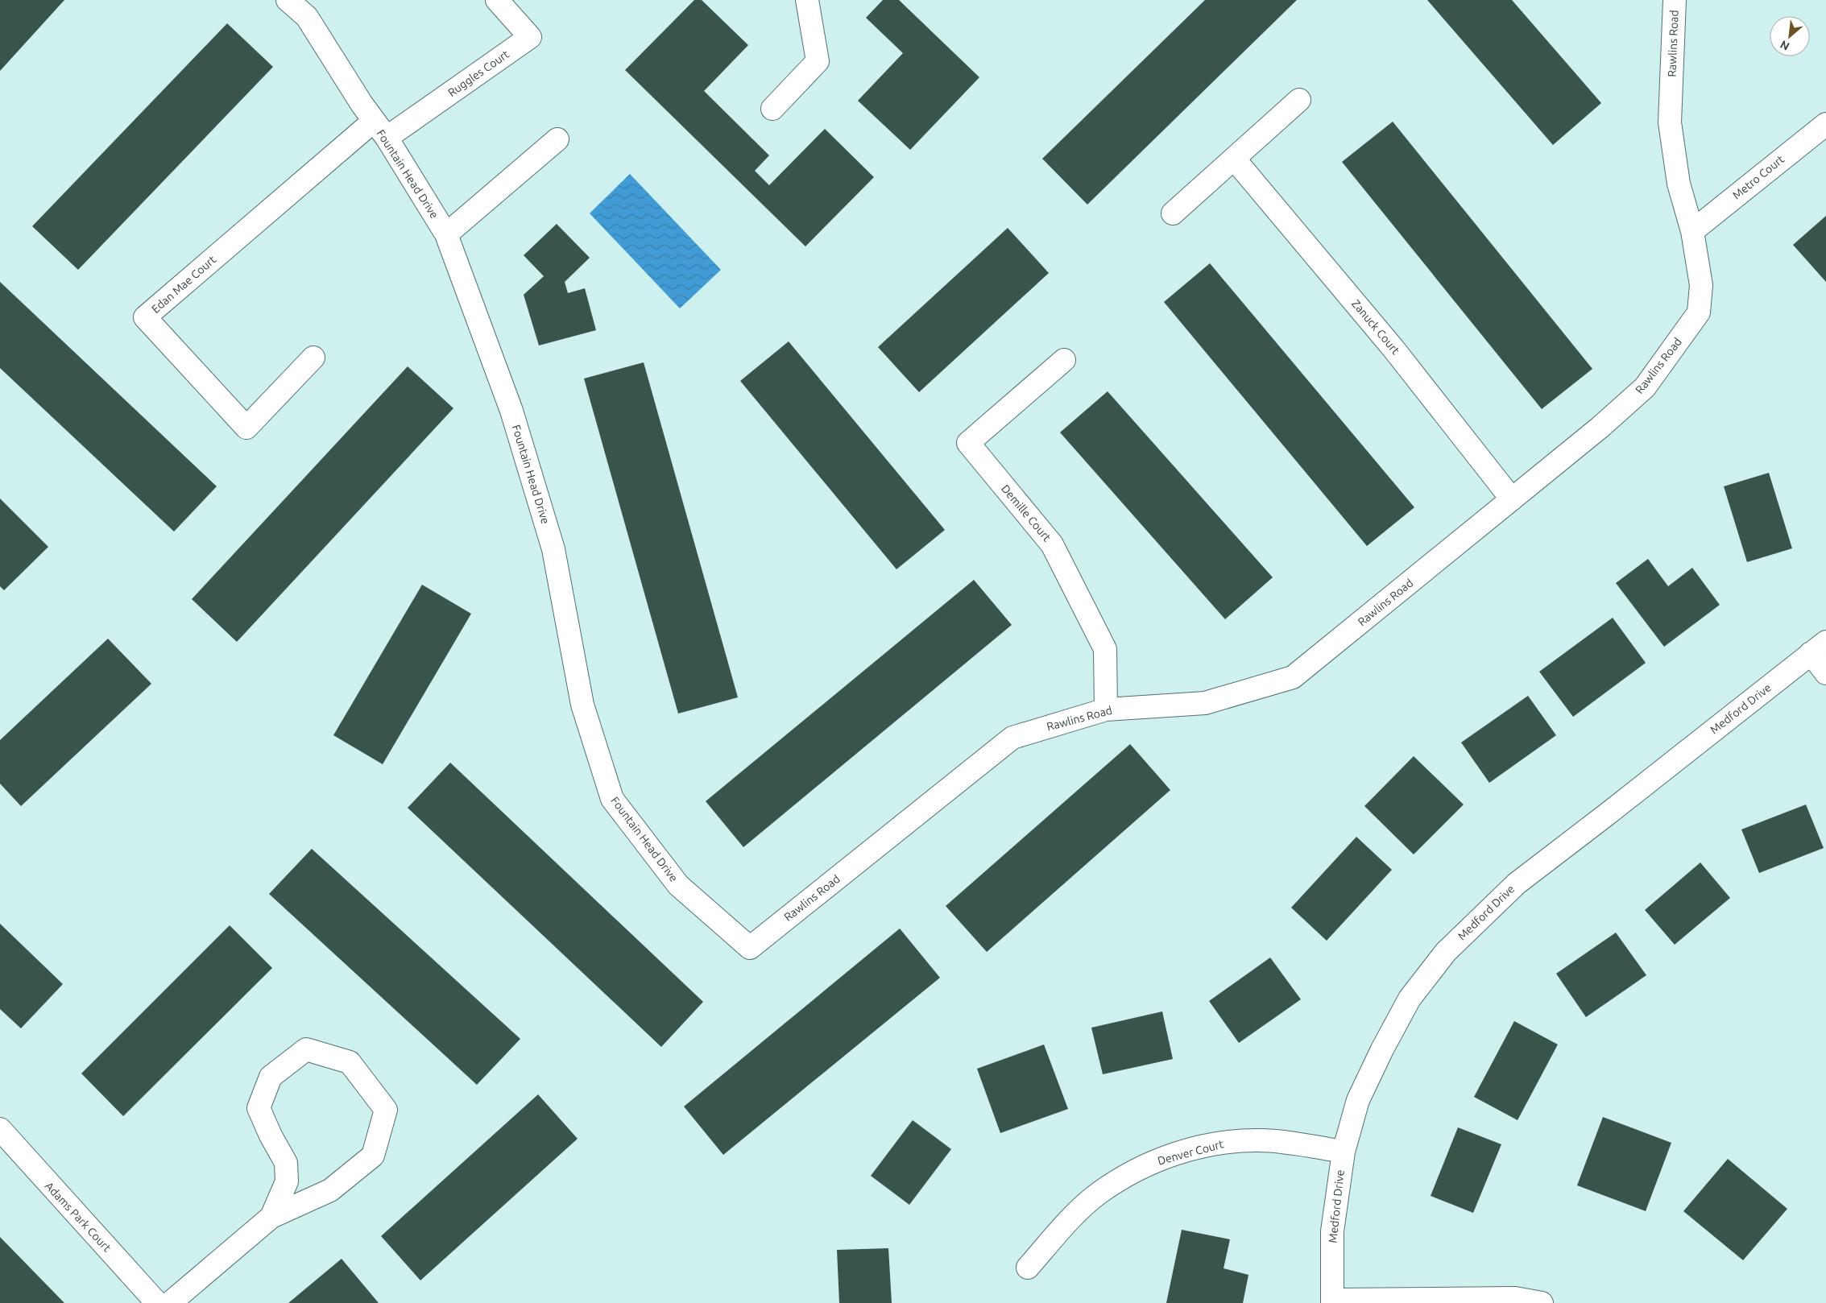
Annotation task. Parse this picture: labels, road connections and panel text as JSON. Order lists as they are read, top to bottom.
{
  "streets": {
    "street": [
      "Rawlins Road",
      "Ruggles Court",
      "Fountain Head Drive",
      "Metro Court",
      "Edan Mae Court",
      "Zanuck Court",
      "Demille Court",
      "Medford Drive",
      "Denver Court",
      "Adams Park Court"
    ]
  },
  "crossings": [
    ["Rawlins Road", "Fountain Head Drive"],
    ["Rawlins Road", "Metro Court"],
    ["Rawlins Road", "Zanuck Court"],
    ["Rawlins Road", "Demille Court"],
    ["Ruggles Court", "Fountain Head Drive"],
    ["Ruggles Court", "Edan Mae Court"],
    ["Fountain Head Drive", "Edan Mae Court"],
    ["Medford Drive", "Denver Court"]
  ],
  "north": "bottom left"
}
